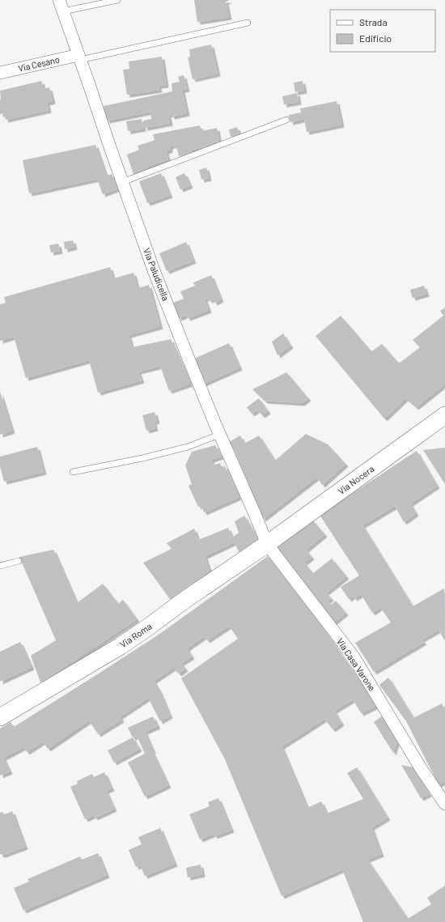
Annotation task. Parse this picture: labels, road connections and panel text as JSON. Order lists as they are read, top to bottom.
{
  "streets": {
    "main road": ["Via Nocera", "Via Roma"],
    "street": ["Via Cesano", "Via Paludicella", "Via Casa Varone"]
  },
  "crossings": [
    ["Via Cesano", "Via Paludicella"],
    ["Via Paludicella", "Via Nocera"],
    ["Via Paludicella", "Via Roma"],
    ["Via Paludicella", "Via Casa Varone"],
    ["Via Nocera", "Via Roma"],
    ["Via Nocera", "Via Casa Varone"],
    ["Via Roma", "Via Casa Varone"]
  ],
  "legend": ["Strada", "Edificio"]
}
